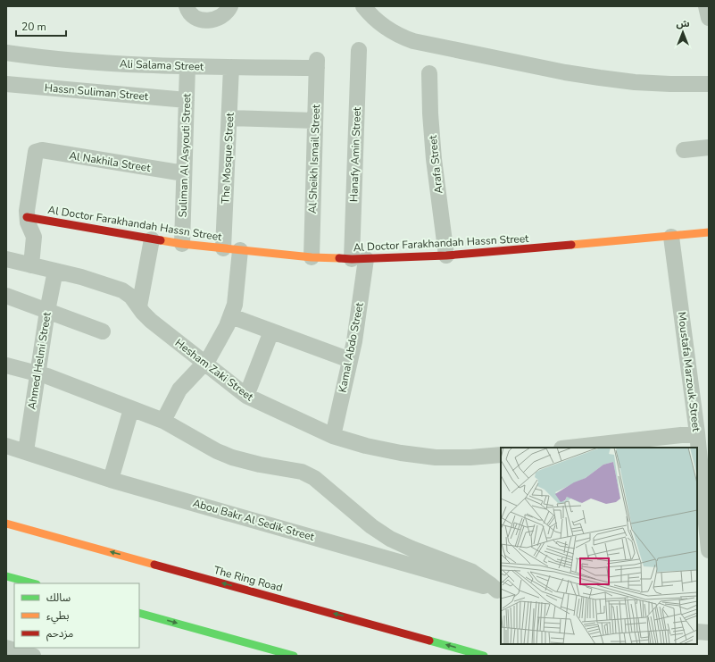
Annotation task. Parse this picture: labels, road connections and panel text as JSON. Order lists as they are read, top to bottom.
{
  "streets": {
    "main road": ["Al Doctor Farakhandah Hassn Street", "The Ring Road"],
    "street": [
      "Ali Salama Street",
      "Hassn Suliman Street",
      "Hanafy Amin Street",
      "Suliman Al Asyouti Street",
      "The Mosque Street",
      "Al Sheikh Ismail Street",
      "Al Nakhila Street",
      "Arafa Street",
      "Kamal Abdo Street",
      "Ahmed Helmi Street",
      "Hesham Zaki Street",
      "Moustafa Marzouk Street",
      "Abou Bakr Al Sedik Street"
    ]
  },
  "crossings": [
    ["Ali Salama Street", "Suliman Al Asyouti Street"],
    ["Ali Salama Street", "The Mosque Street"],
    ["Ali Salama Street", "Al Sheikh Ismail Street"],
    ["Hassn Suliman Street", "Suliman Al Asyouti Street"],
    ["Hanafy Amin Street", "Al Doctor Farakhandah Hassn Street"],
    ["Hanafy Amin Street", "Kamal Abdo Street"],
    ["Suliman Al Asyouti Street", "Al Nakhila Street"],
    ["Suliman Al Asyouti Street", "Al Doctor Farakhandah Hassn Street"],
    ["The Mosque Street", "Al Doctor Farakhandah Hassn Street"],
    ["Al Sheikh Ismail Street", "Al Doctor Farakhandah Hassn Street"],
    ["Al Nakhila Street", "Al Doctor Farakhandah Hassn Street"],
    ["Arafa Street", "Al Doctor Farakhandah Hassn Street"],
    ["Al Doctor Farakhandah Hassn Street", "Kamal Abdo Street"],
    ["Al Doctor Farakhandah Hassn Street", "Moustafa Marzouk Street"],
    ["Kamal Abdo Street", "Hesham Zaki Street"],
    ["Ahmed Helmi Street", "Hesham Zaki Street"],
    ["Ahmed Helmi Street", "Abou Bakr Al Sedik Street"]
  ],
  "legend": ["سالك", "بطيء", "مزدحم"],
  "scale_bar": "20 m",
  "north": "top"
}
